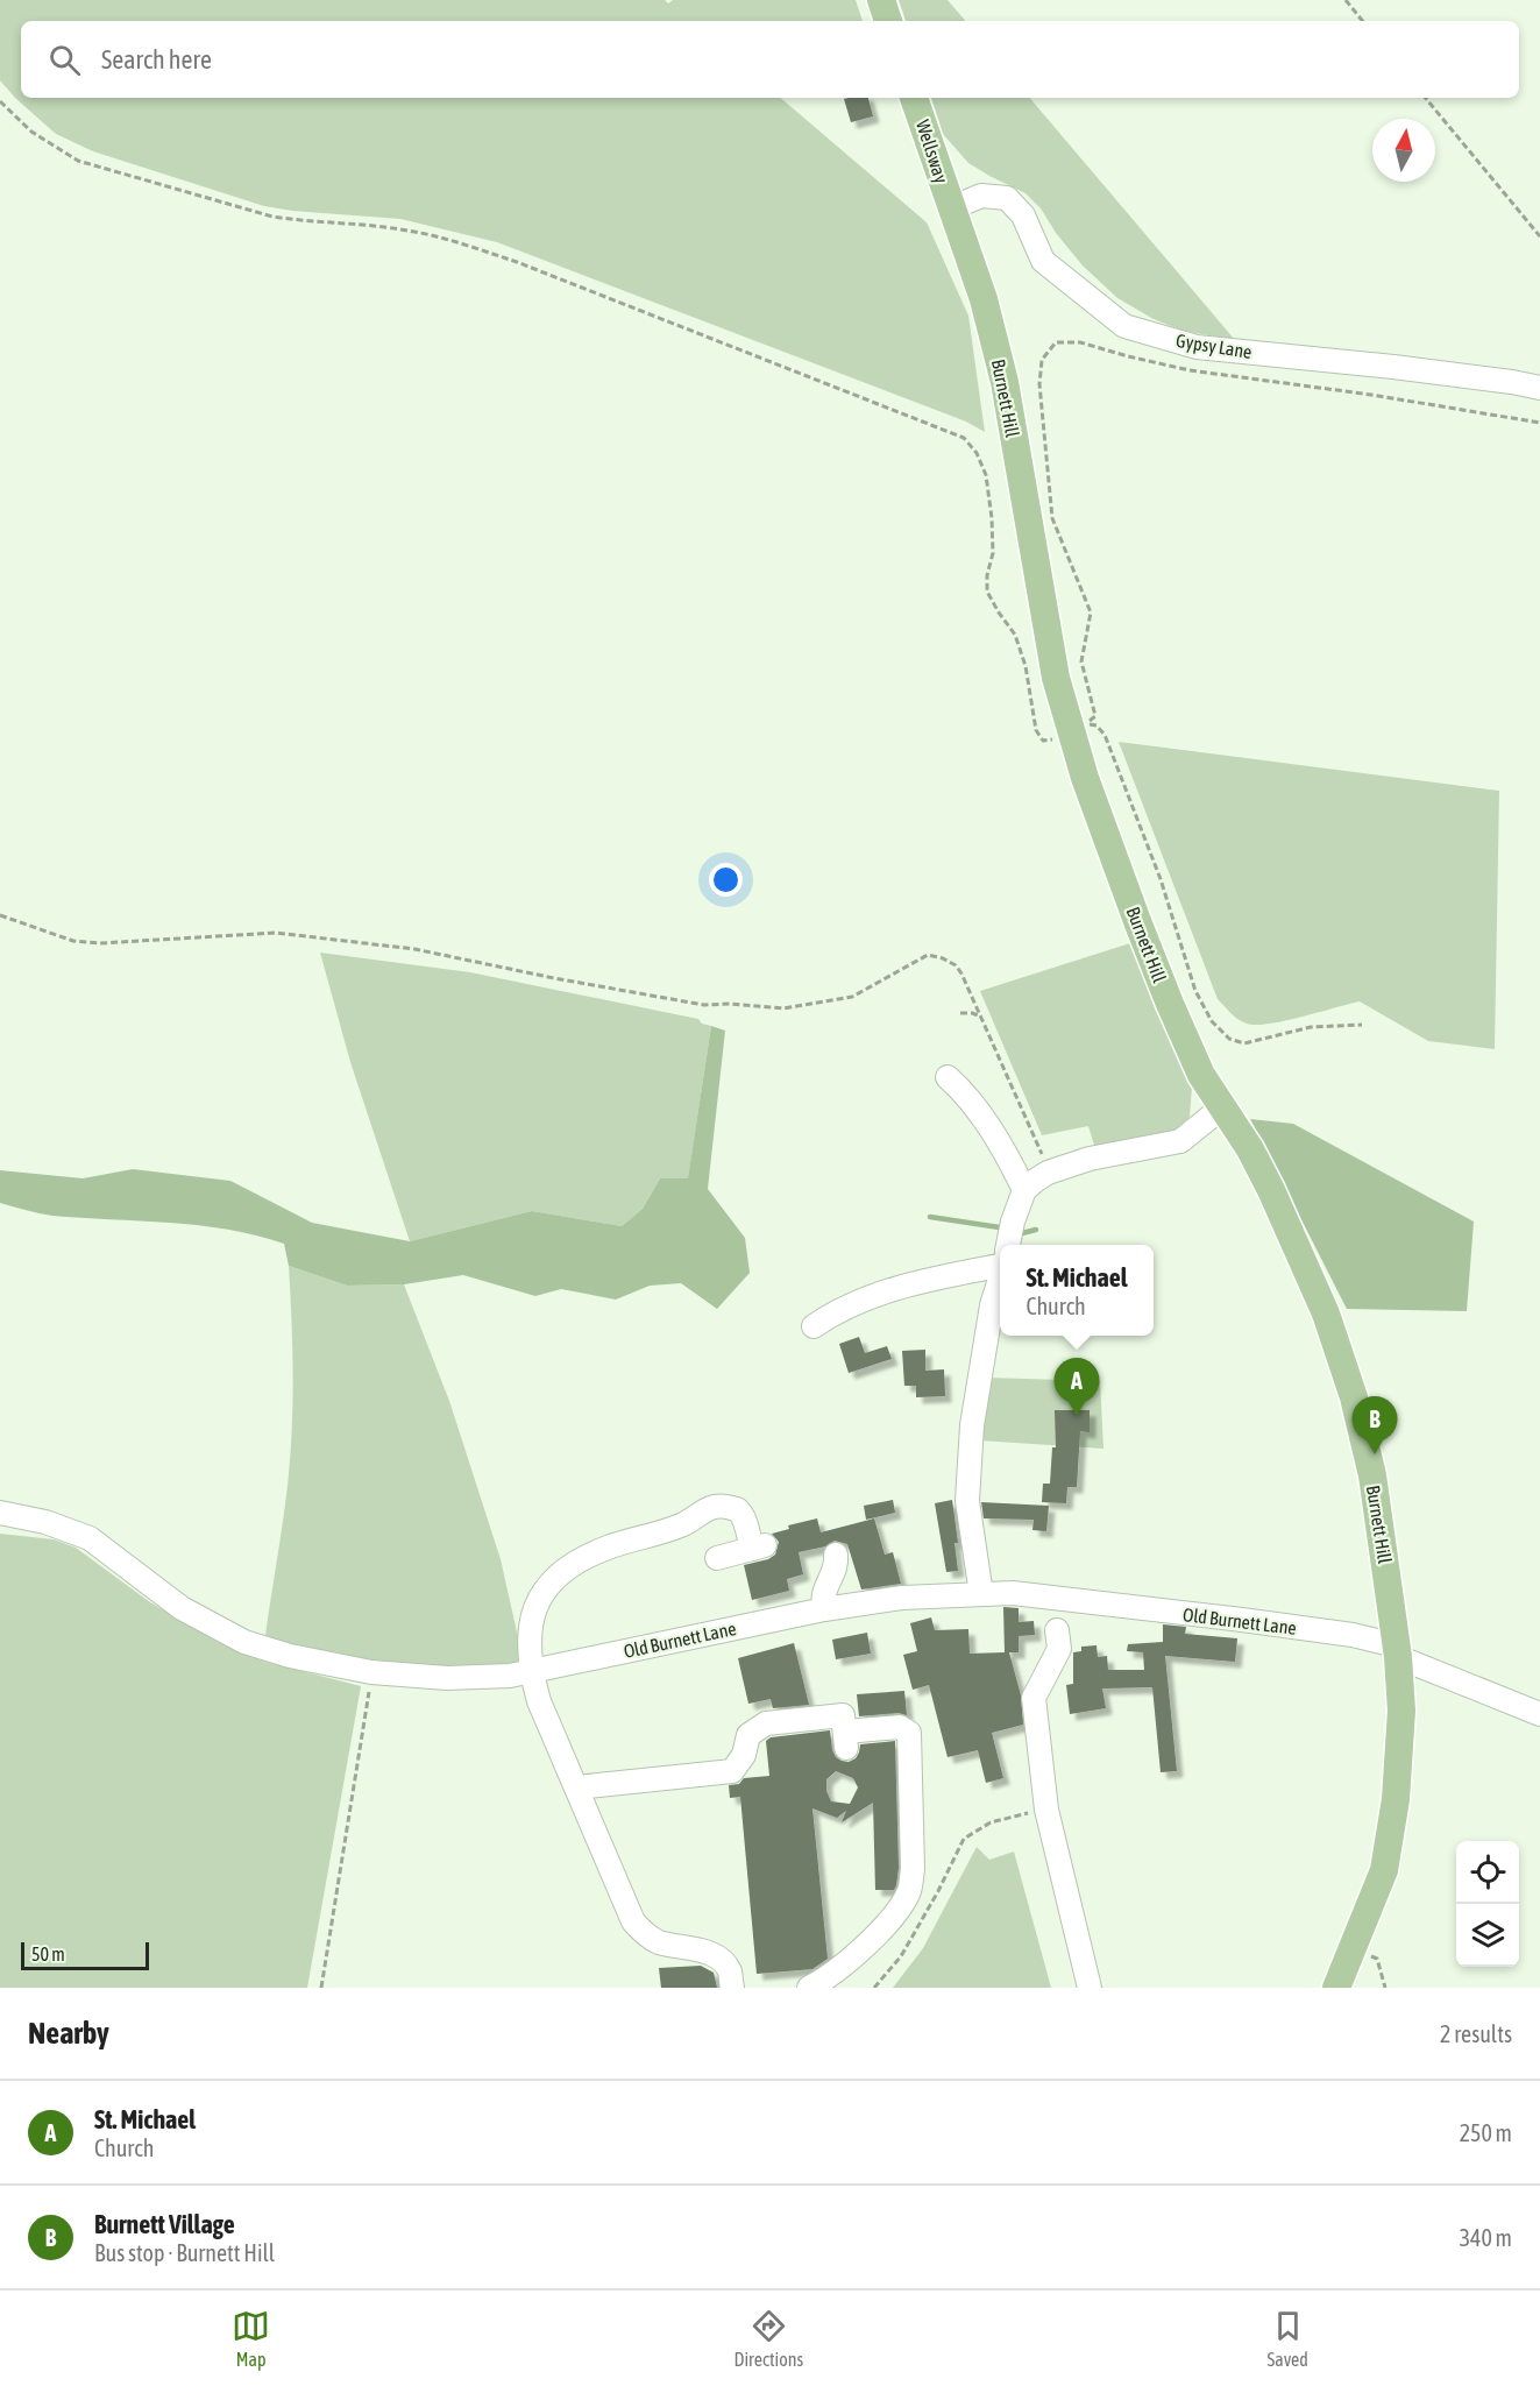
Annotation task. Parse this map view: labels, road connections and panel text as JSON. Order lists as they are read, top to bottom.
{
  "streets": {
    "main road": ["Wellsway", "Burnett Hill"],
    "street": ["Gypsy Lane", "Old Burnett Lane"]
  },
  "crossings": [
    ["Wellsway", "Gypsy Lane"],
    ["Wellsway", "Burnett Hill"],
    ["Gypsy Lane", "Burnett Hill"],
    ["Burnett Hill", "Old Burnett Lane"]
  ],
  "scale_bar": "50 m",
  "north": "top",
  "page": {
    "search": "Search here",
    "popup": ["St. Michael", "Church"],
    "pins": ["A", "B"],
    "scale": "50 m",
    "heading": ["Nearby", "2 results"],
    "list": [
      {
        "mark": "A",
        "name": "St. Michael",
        "note": "Church",
        "value": "250 m"
      },
      {
        "mark": "B",
        "name": "Burnett Village",
        "note": "Bus stop · Burnett Hill",
        "value": "340 m"
      }
    ],
    "nav": ["Map", "Directions", "Saved"]
  }
}
